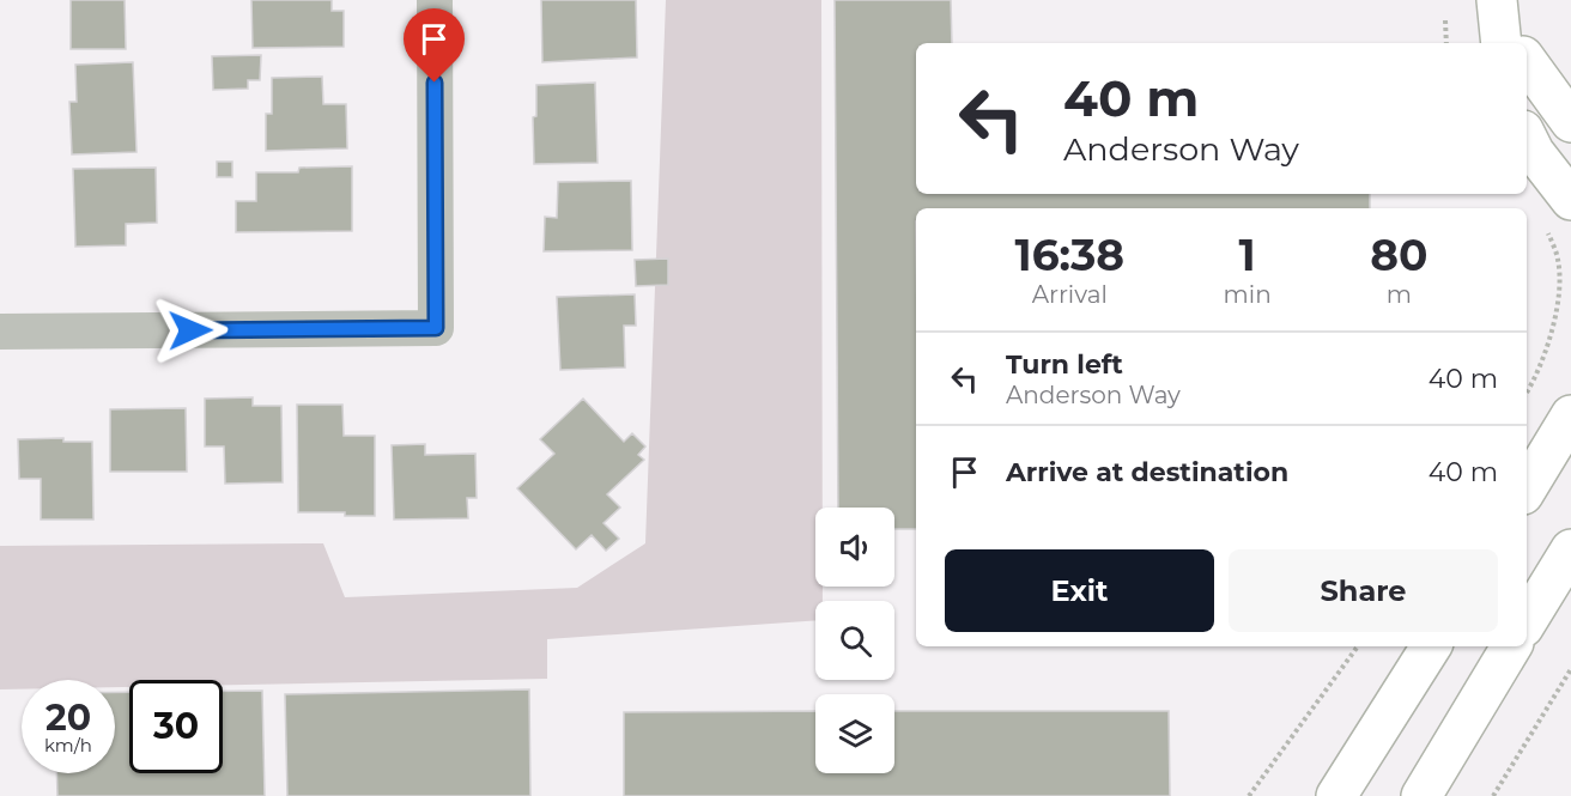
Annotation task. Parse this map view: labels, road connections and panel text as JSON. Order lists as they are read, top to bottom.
{
  "page": {
    "turn": ["40 m", "Anderson Way"],
    "eta": [
      "16:38",
      "Arrival",
      "1",
      "min",
      "80",
      "m"
    ],
    "list": [
      {
        "name": "Turn left",
        "note": "Anderson Way",
        "value": "40 m"
      },
      {
        "name": "Arrive at destination",
        "value": "40 m"
      }
    ],
    "buttons": ["Exit", "Share"],
    "speed": "20 km/h",
    "limit": "30"
  }
}
